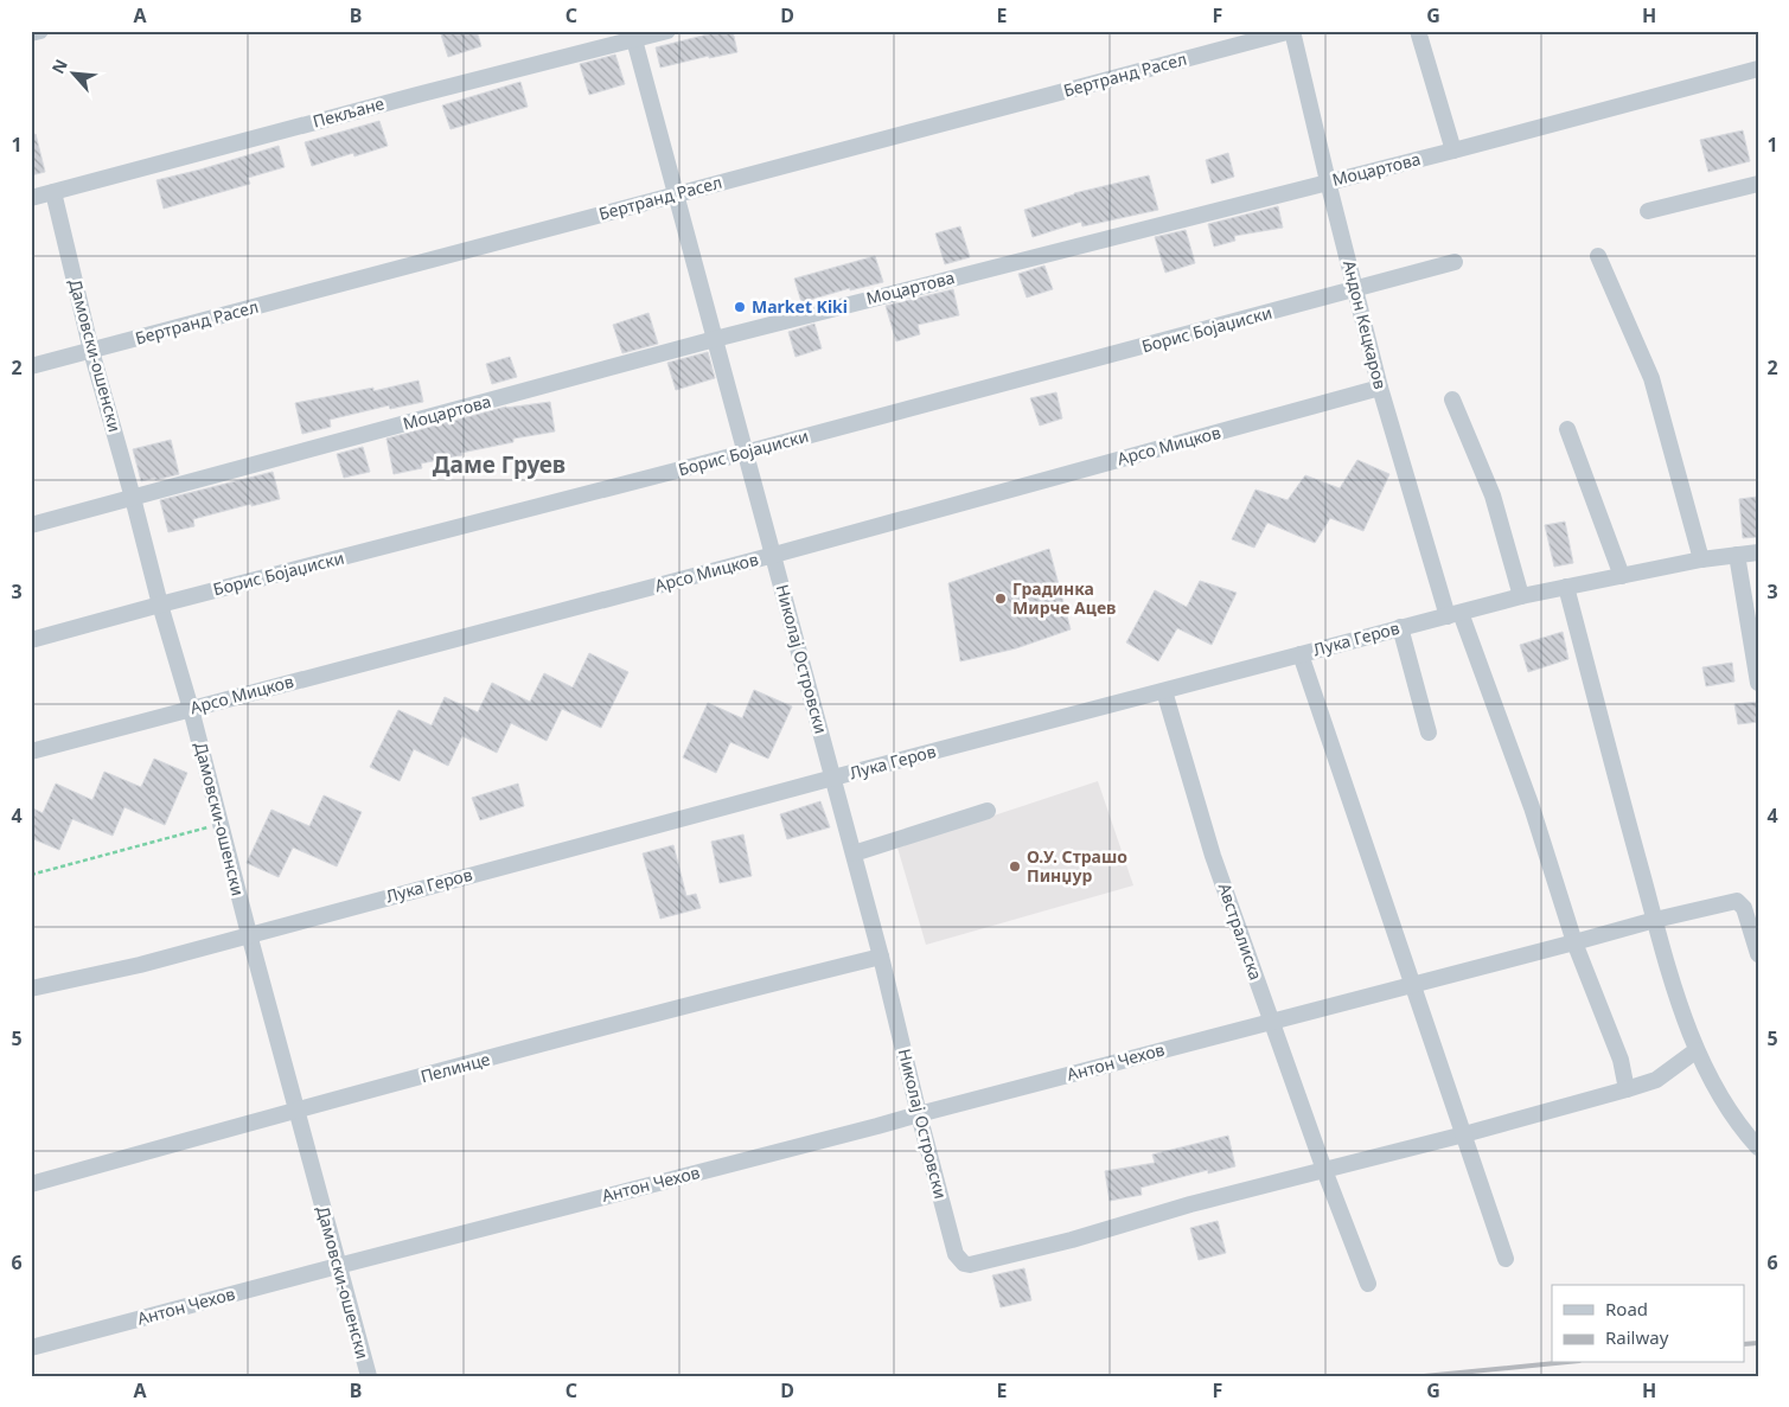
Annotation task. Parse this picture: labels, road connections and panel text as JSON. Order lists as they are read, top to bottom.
{
  "streets": {
    "street": [
      "Бертранд Расел",
      "Пекљане",
      "Моцартова",
      "Андон Кецкаров",
      "Борис Бојаџиски",
      "Дамовски-ошенски",
      "Арсо Мицков",
      "Лука Геров",
      "Николај Островски",
      "Австралиска",
      "Антон Чехов",
      "Пелинце"
    ]
  },
  "crossings": [
    ["Бертранд Расел", "Андон Кецкаров"],
    ["Бертранд Расел", "Дамовски-ошенски"],
    ["Бертранд Расел", "Николај Островски"],
    ["Пекљане", "Дамовски-ошенски"],
    ["Пекљане", "Николај Островски"],
    ["Моцартова", "Андон Кецкаров"],
    ["Моцартова", "Дамовски-ошенски"],
    ["Моцартова", "Николај Островски"],
    ["Андон Кецкаров", "Борис Бојаџиски"],
    ["Андон Кецкаров", "Арсо Мицков"],
    ["Андон Кецкаров", "Лука Геров"],
    ["Андон Кецкаров", "Антон Чехов"],
    ["Борис Бојаџиски", "Дамовски-ошенски"],
    ["Борис Бојаџиски", "Николај Островски"],
    ["Дамовски-ошенски", "Арсо Мицков"],
    ["Дамовски-ошенски", "Лука Геров"],
    ["Дамовски-ошенски", "Антон Чехов"],
    ["Дамовски-ошенски", "Пелинце"],
    ["Арсо Мицков", "Николај Островски"],
    ["Лука Геров", "Николај Островски"],
    ["Лука Геров", "Австралиска"],
    ["Николај Островски", "Австралиска"],
    ["Николај Островски", "Антон Чехов"],
    ["Николај Островски", "Пелинце"],
    ["Австралиска", "Антон Чехов"]
  ],
  "districts": ["Даме Груев"],
  "places": ["Market Kiki", "Градинка Мирче Ацев", "О.У. Страшо Пинџур"],
  "legend": ["Road", "Railway"],
  "north": "top left",
  "grid": {
    "columns": [
      "A",
      "B",
      "C",
      "D",
      "E",
      "F",
      "G",
      "H"
    ],
    "rows": [
      "1",
      "2",
      "3",
      "4",
      "5",
      "6"
    ]
  }
}
